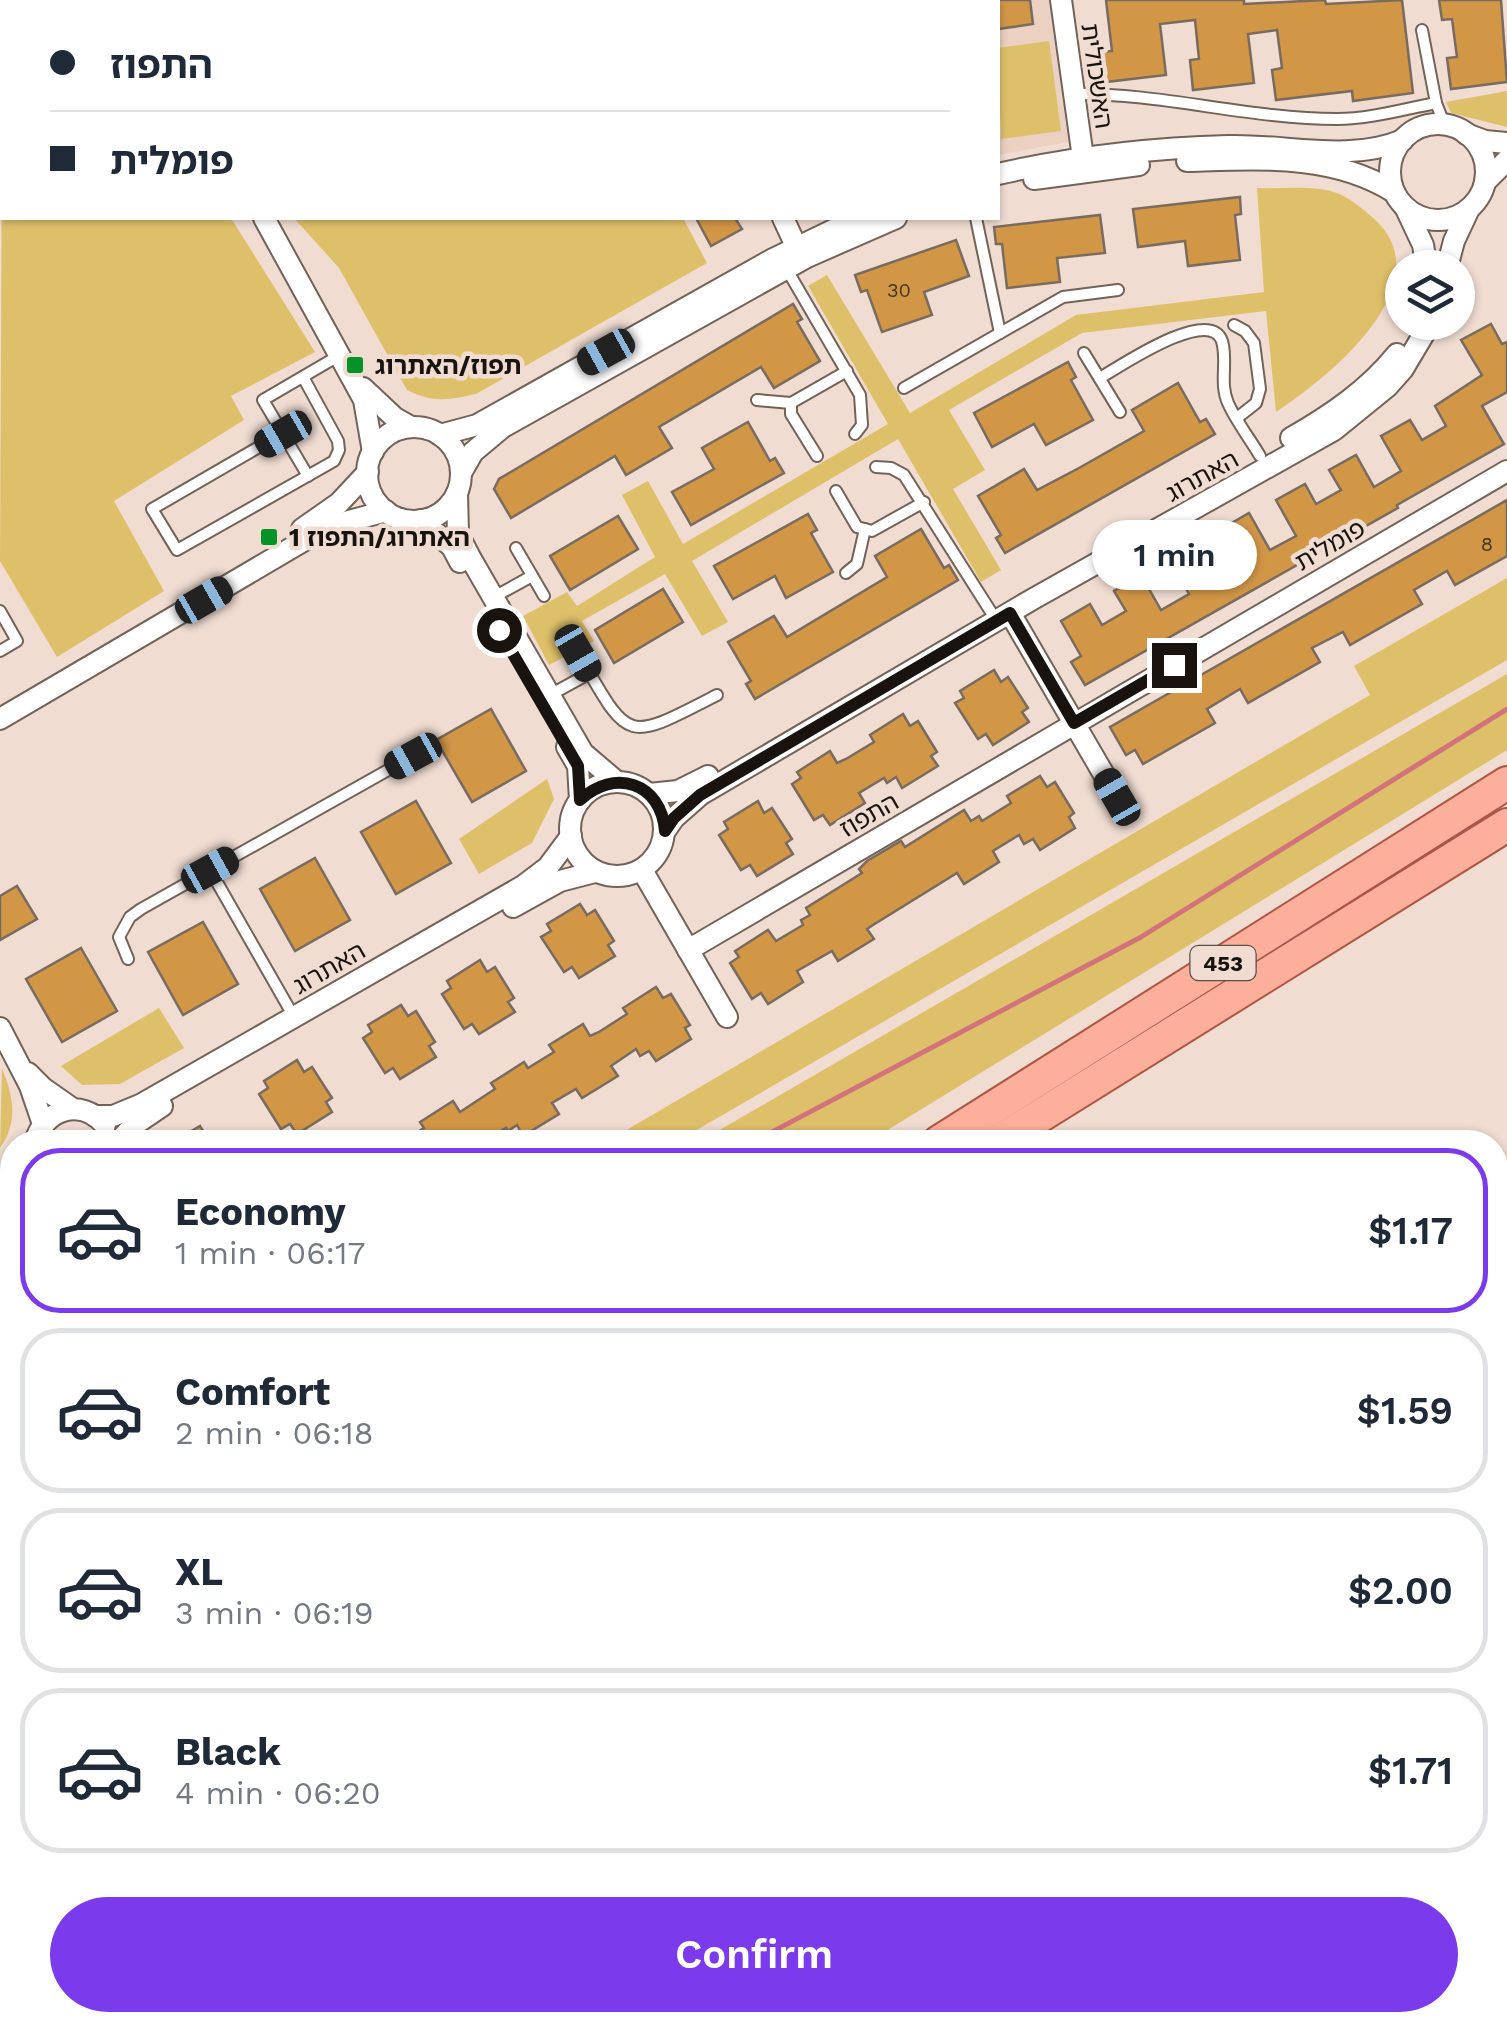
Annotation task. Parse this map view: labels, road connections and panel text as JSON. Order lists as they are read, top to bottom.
{
  "streets": {
    "main road": ["453"],
    "street": [
      "האשכולית",
      "האתרוג",
      "פומלית",
      "התפוז"
    ]
  },
  "crossings": [
    ["פומלית", "התפוז"]
  ],
  "places": {
    "transit": ["תפוז/האתרוג", "האתרוג/התפוז 1"]
  },
  "house_numbers": ["30", "8"],
  "page": {
    "banner": ["התפוז", "פומלית"],
    "bubble": "1 min",
    "list": [
      {
        "name": "Economy",
        "note": "1 min · 06:17",
        "value": "$1.17"
      },
      {
        "name": "Comfort",
        "note": "2 min · 06:18",
        "value": "$1.59"
      },
      {
        "name": "XL",
        "note": "3 min · 06:19",
        "value": "$2.00"
      },
      {
        "name": "Black",
        "note": "4 min · 06:20",
        "value": "$1.71"
      }
    ],
    "buttons": "Confirm"
  }
}
